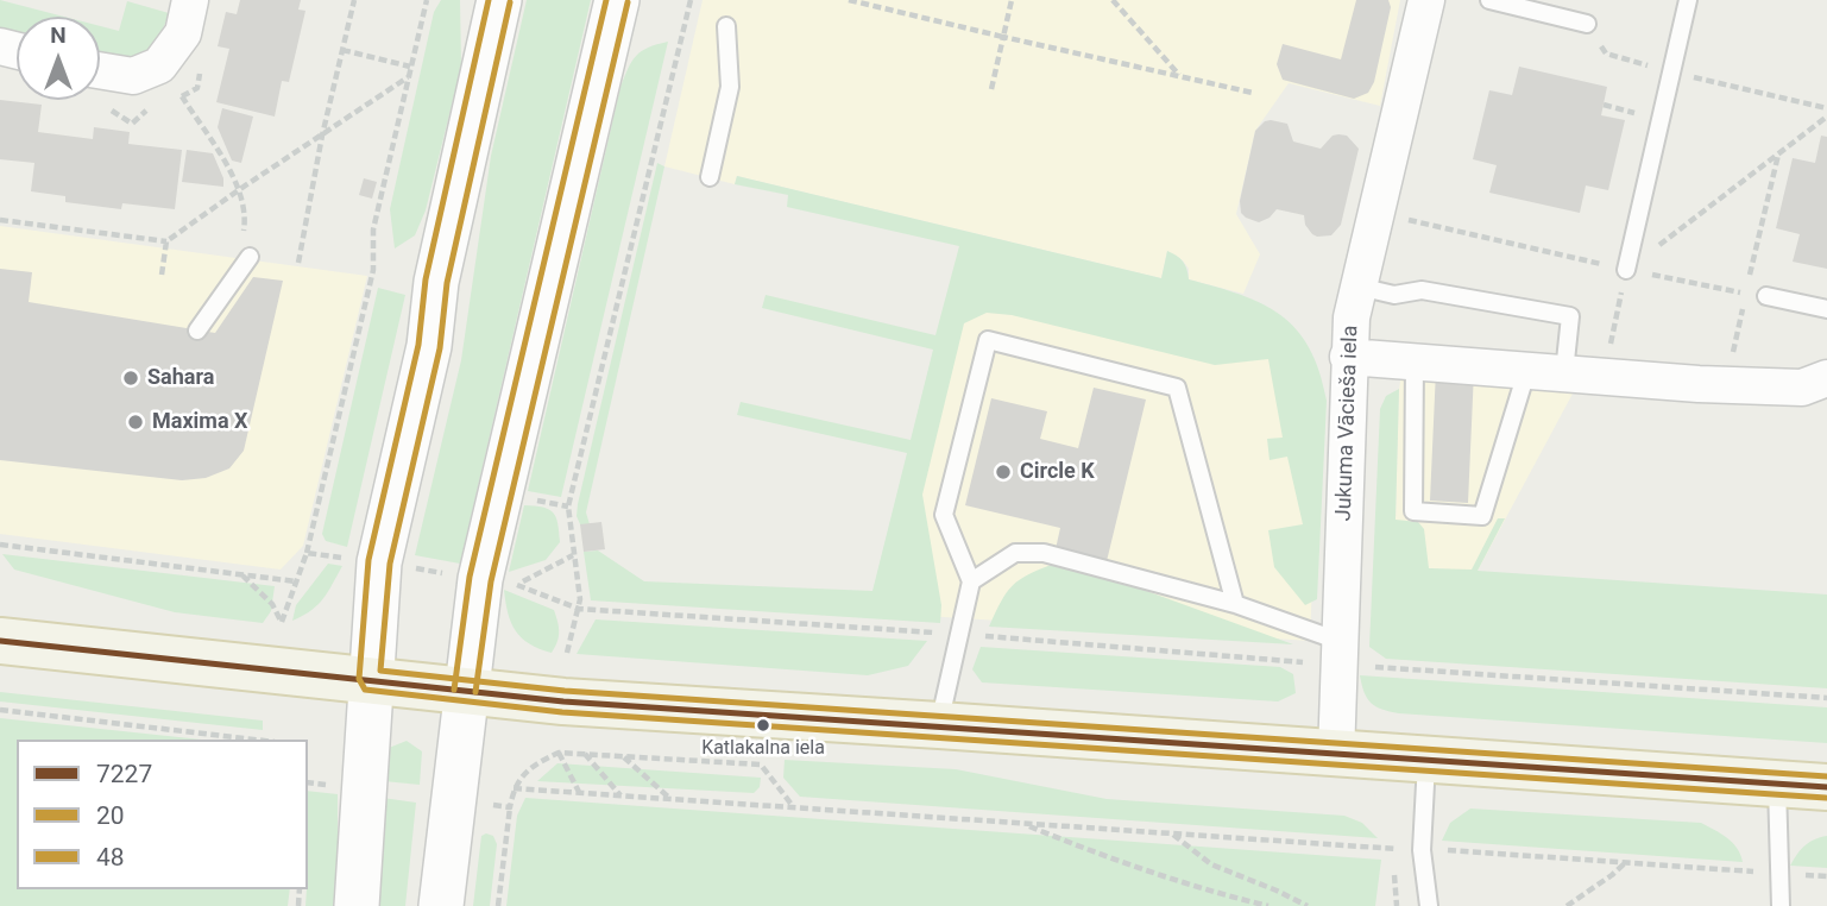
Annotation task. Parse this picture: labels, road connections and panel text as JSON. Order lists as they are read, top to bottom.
{
  "streets": {
    "street": ["Jukuma Vācieša iela"]
  },
  "places": [
    "Sahara",
    "Maxima X",
    "Circle K",
    "Katlakalna iela"
  ],
  "lines": ["transit line 20", "transit line 48", "transit line 7227"],
  "legend": ["7227", "20", "48"],
  "north": "top"
}
